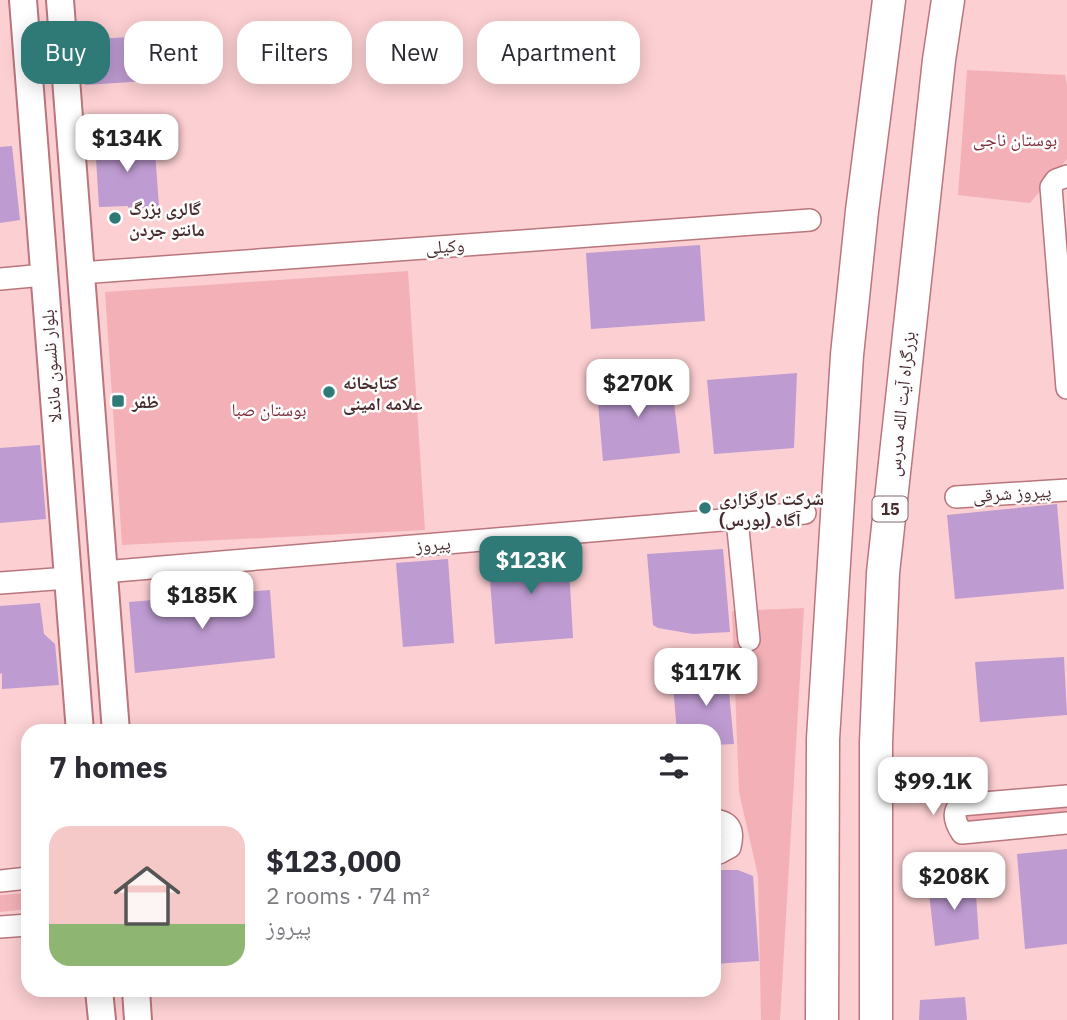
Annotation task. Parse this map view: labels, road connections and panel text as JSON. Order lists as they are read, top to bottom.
{
  "streets": {
    "highway": ["بزرگراه آیت الله مدرس", "15"],
    "main road": ["بلوار نلسون ماندلا"],
    "street": ["وكيلی", "پیروز شرقی", "پیروز"]
  },
  "crossings": [
    ["وكيلی", "بلوار نلسون ماندلا"],
    ["بلوار نلسون ماندلا", "پیروز"]
  ],
  "parks": ["بوستان ناجی", "بوستان صبا"],
  "places": {
    "other": ["گالری بزرگ مانتو جردن", "کتابخانه علامه امینی", "شرکت کارگزاری آگاه (بورس)"],
    "transit": ["ظفر"]
  },
  "page": {
    "chip": [
      "Buy",
      "Rent",
      "Filters",
      "New",
      "Apartment"
    ],
    "price": [
      "$134K",
      "$270K",
      "$123K",
      "$185K",
      "$117K",
      "$99.1K",
      "$208K"
    ],
    "heading": "7 homes",
    "list": [
      {
        "name": "$123,000",
        "note": "2 rooms · 74 m² · پیروز"
      }
    ]
  }
}
